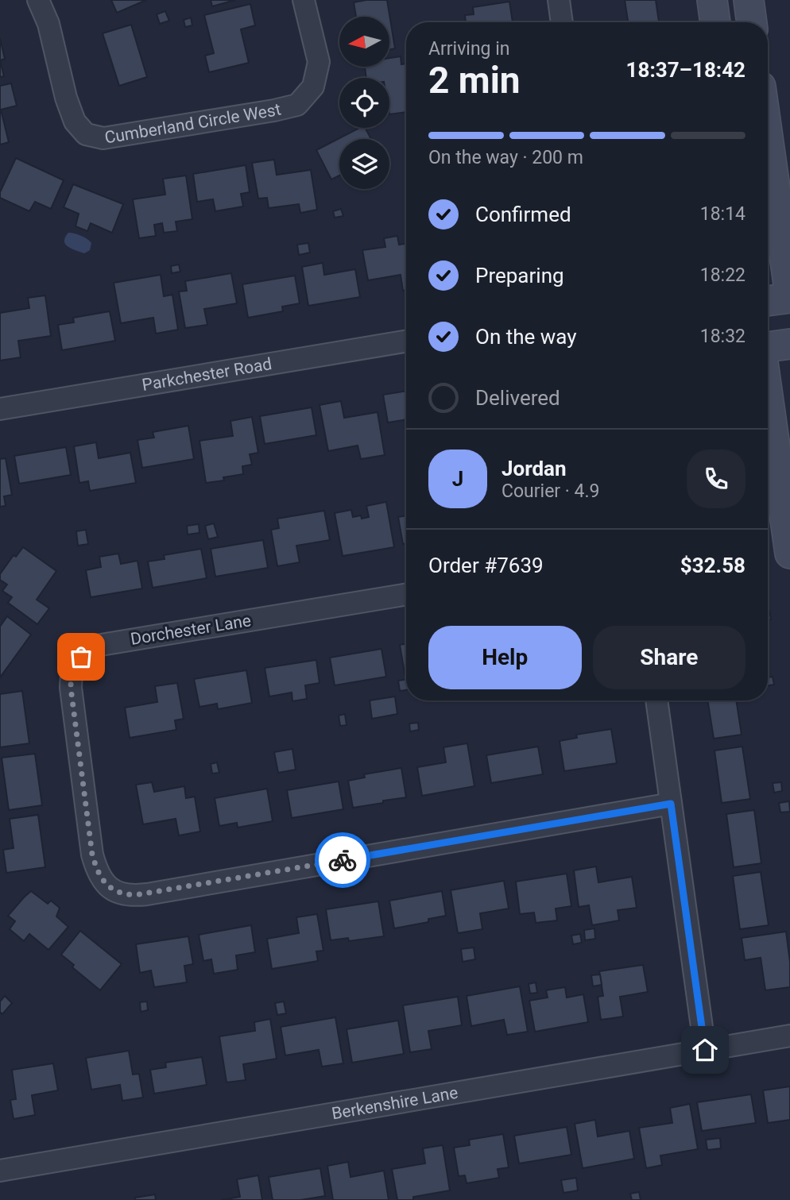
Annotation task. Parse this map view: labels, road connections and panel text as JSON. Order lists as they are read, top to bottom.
{
  "streets": {
    "street": [
      "Cumberland Circle West",
      "Parkchester Road",
      "Dorchester Lane",
      "Berkenshire Lane"
    ]
  },
  "north": "left",
  "page": {
    "heading": ["2 min", "Arriving in", "18:37–18:42"],
    "panel": [
      "Jordan",
      "Courier · 4.9",
      "Order #7639",
      "$32.58"
    ],
    "bar": "On the way · 200 m",
    "list": [
      ["Confirmed", "18:14"],
      ["Preparing", "18:22"],
      ["On the way", "18:32"],
      "Delivered"
    ],
    "round": "J",
    "buttons": ["Help", "Share"]
  }
}
